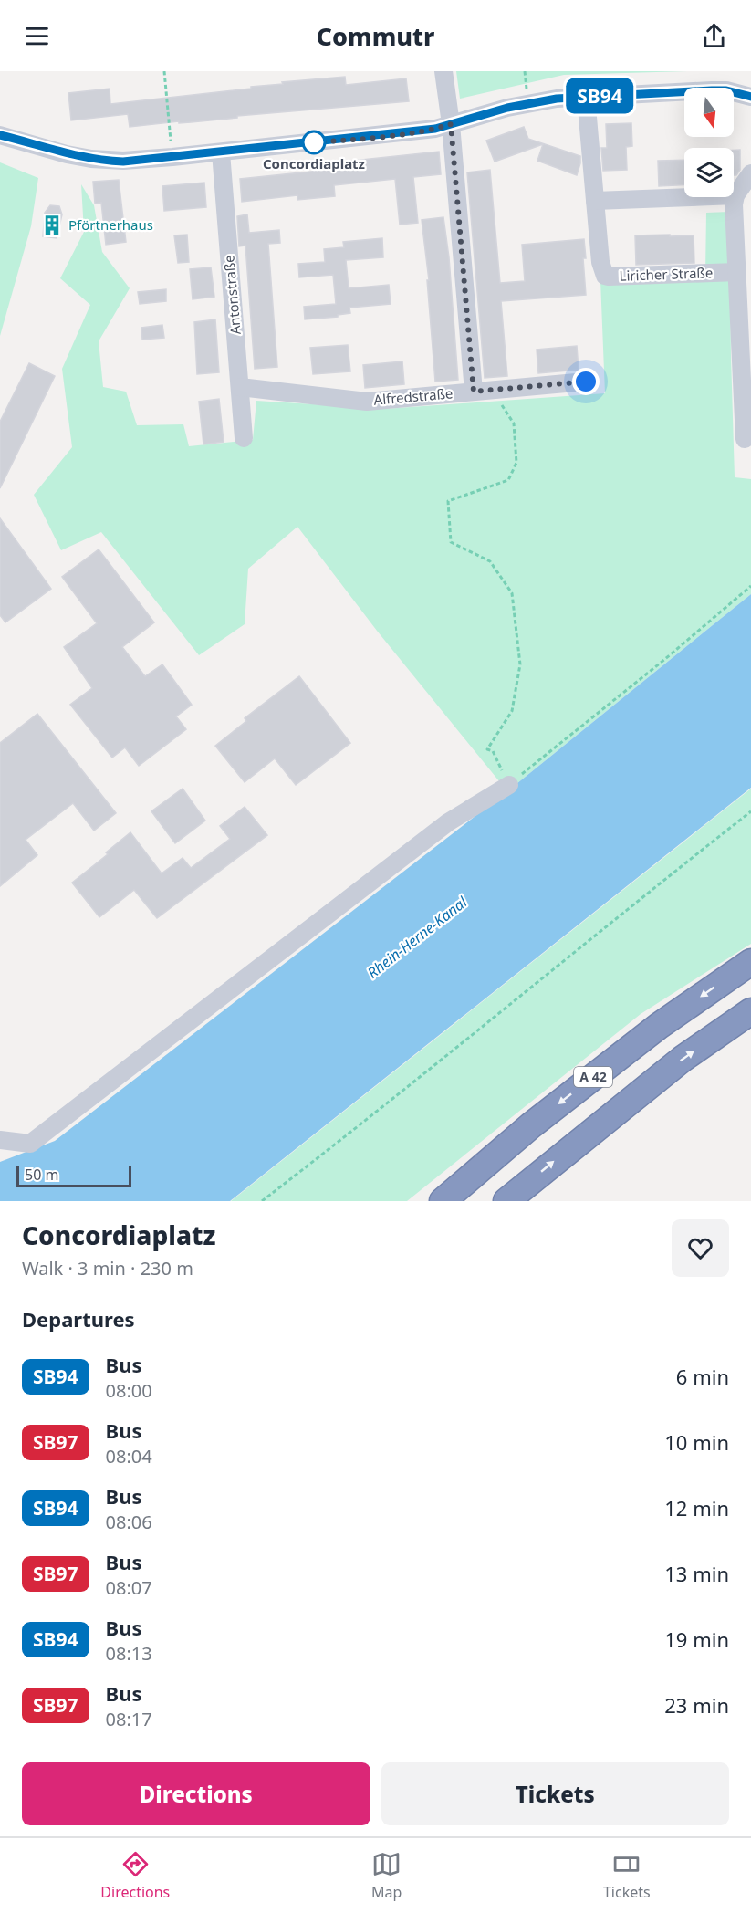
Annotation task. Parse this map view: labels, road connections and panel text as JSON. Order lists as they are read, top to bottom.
{
  "streets": {
    "highway": ["A 42"],
    "street": ["Liricher Straße", "Antonstraße", "Alfredstraße"]
  },
  "crossings": [
    ["Antonstraße", "Alfredstraße"]
  ],
  "water": ["Rhein-Herne-Kanal"],
  "places": {
    "other": ["Concordiaplatz"],
    "building": ["Pförtnerhaus"]
  },
  "lines": ["bus line SB94"],
  "scale_bar": "50 m",
  "north": "bottom",
  "page": {
    "header": "Commutr",
    "on_map": "SB94",
    "scale": "50 m",
    "heading": [
      ["Concordiaplatz", "Walk · 3 min · 230 m"],
      "Departures"
    ],
    "list": [
      {
        "mark": "SB94",
        "name": "Bus",
        "note": "08:00",
        "value": "6 min"
      },
      {
        "mark": "SB97",
        "name": "Bus",
        "note": "08:04",
        "value": "10 min"
      },
      {
        "mark": "SB94",
        "name": "Bus",
        "note": "08:06",
        "value": "12 min"
      },
      {
        "mark": "SB97",
        "name": "Bus",
        "note": "08:07",
        "value": "13 min"
      },
      {
        "mark": "SB94",
        "name": "Bus",
        "note": "08:13",
        "value": "19 min"
      },
      {
        "mark": "SB97",
        "name": "Bus",
        "note": "08:17",
        "value": "23 min"
      }
    ],
    "buttons": ["Directions", "Tickets"],
    "tabs": ["Directions", "Map", "Tickets"]
  }
}
